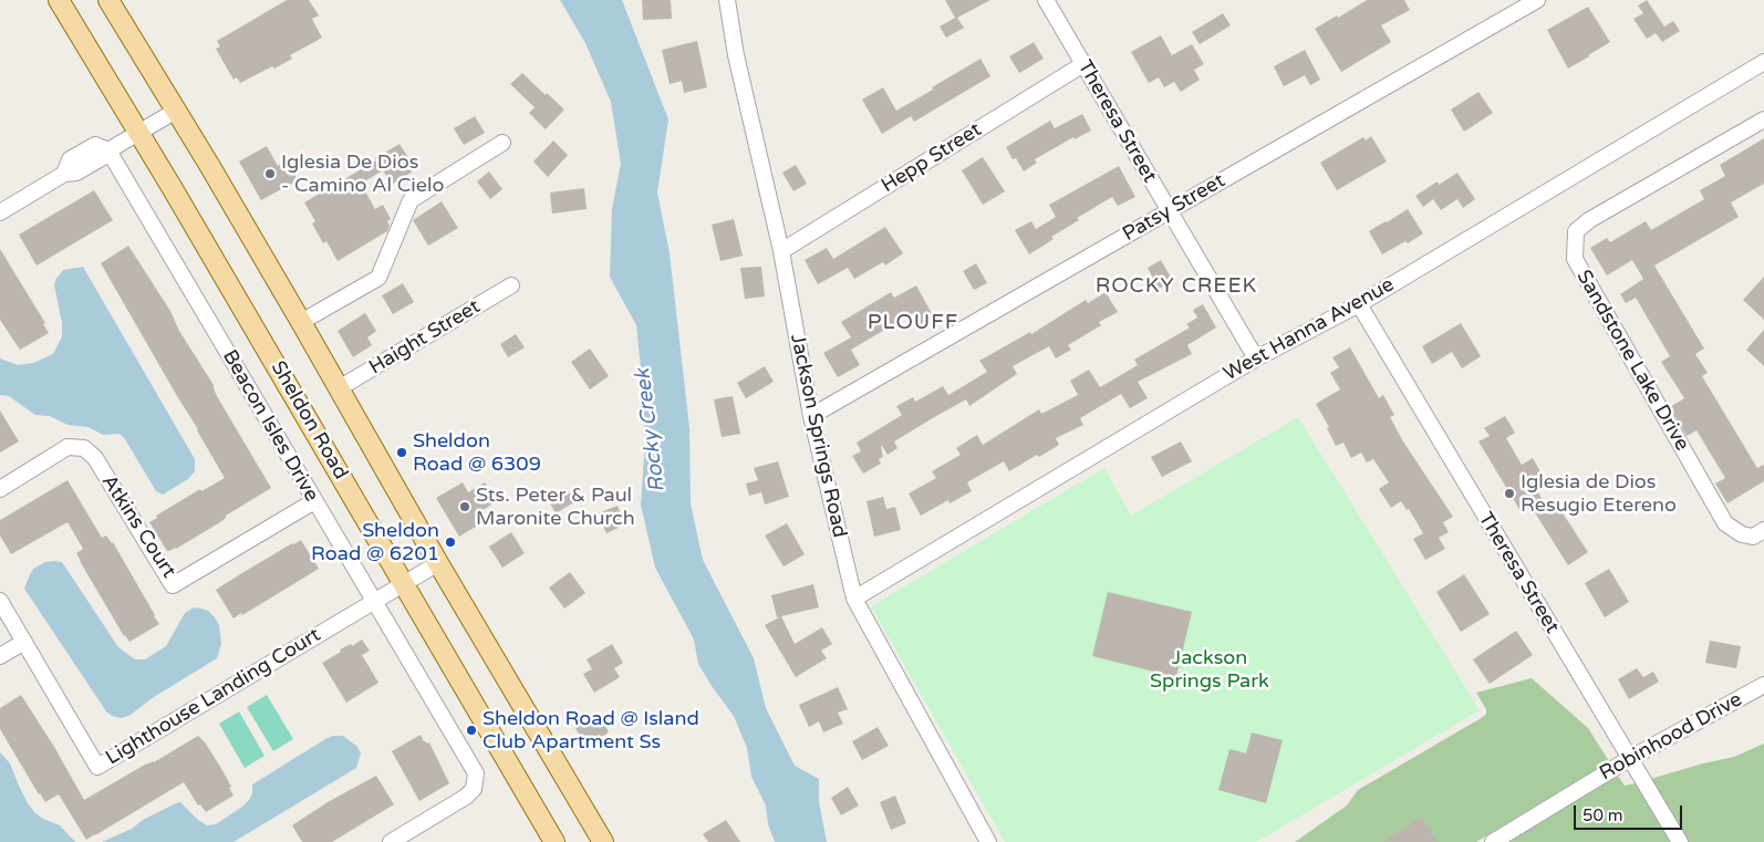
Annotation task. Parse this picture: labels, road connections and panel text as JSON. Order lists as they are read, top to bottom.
{
  "streets": {
    "main road": ["Sheldon Road"],
    "street": [
      "Theresa Street",
      "Hepp Street",
      "Patsy Street",
      "West Hanna Avenue",
      "Haight Street",
      "Sandstone Lake Drive",
      "Beacon Isles Drive",
      "Jackson Springs Road",
      "Atkins Court",
      "Lighthouse Landing Court",
      "Robinhood Drive"
    ]
  },
  "crossings": [
    ["Theresa Street", "Hepp Street"],
    ["Theresa Street", "Patsy Street"],
    ["Theresa Street", "West Hanna Avenue"],
    ["Theresa Street", "Robinhood Drive"],
    ["Hepp Street", "Jackson Springs Road"],
    ["Patsy Street", "Jackson Springs Road"],
    ["West Hanna Avenue", "Jackson Springs Road"],
    ["Sheldon Road", "Lighthouse Landing Court"],
    ["Beacon Isles Drive", "Atkins Court"],
    ["Beacon Isles Drive", "Lighthouse Landing Court"]
  ],
  "districts": ["ROCKY CREEK", "PLOUFF"],
  "water": ["Rocky Creek"],
  "parks": ["Jackson Springs Park"],
  "places": [
    "Iglesia De Dios - Camino Al Cielo",
    "Sheldon Road @ 6309",
    "Iglesia de Dios Resugio Etereno",
    "Sts. Peter & Paul Maronite Church",
    "Sheldon Road @ 6201",
    "Sheldon Road @ Island Club Apartment Ss"
  ],
  "scale_bar": "50 m"
}
